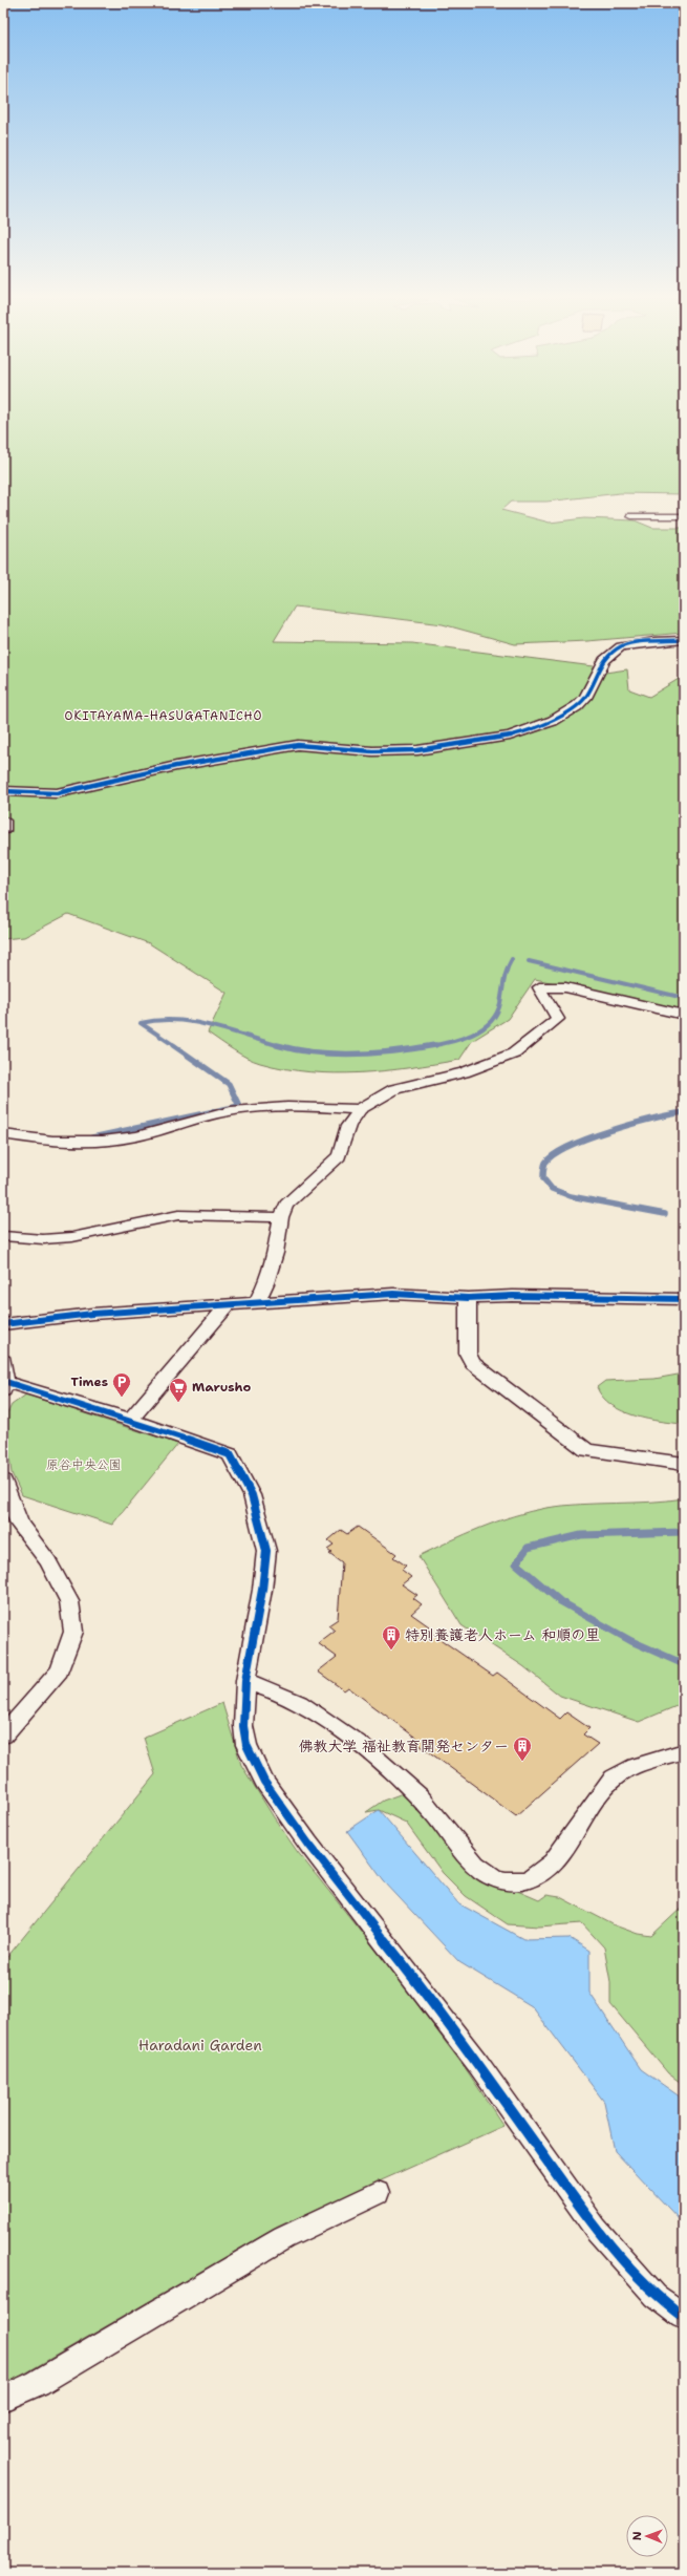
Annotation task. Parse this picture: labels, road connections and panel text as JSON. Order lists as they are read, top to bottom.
{
  "districts": ["OKITAYAMA-HASUGATANICHO"],
  "parks": ["原谷中央公園", "Haradani Garden"],
  "places": {
    "parking": ["Times"],
    "supermarket": ["Marusho"],
    "building": ["特別養護老人ホーム 和順の里", "佛教大学 福祉教育開発センター"]
  },
  "north": "left"
}
